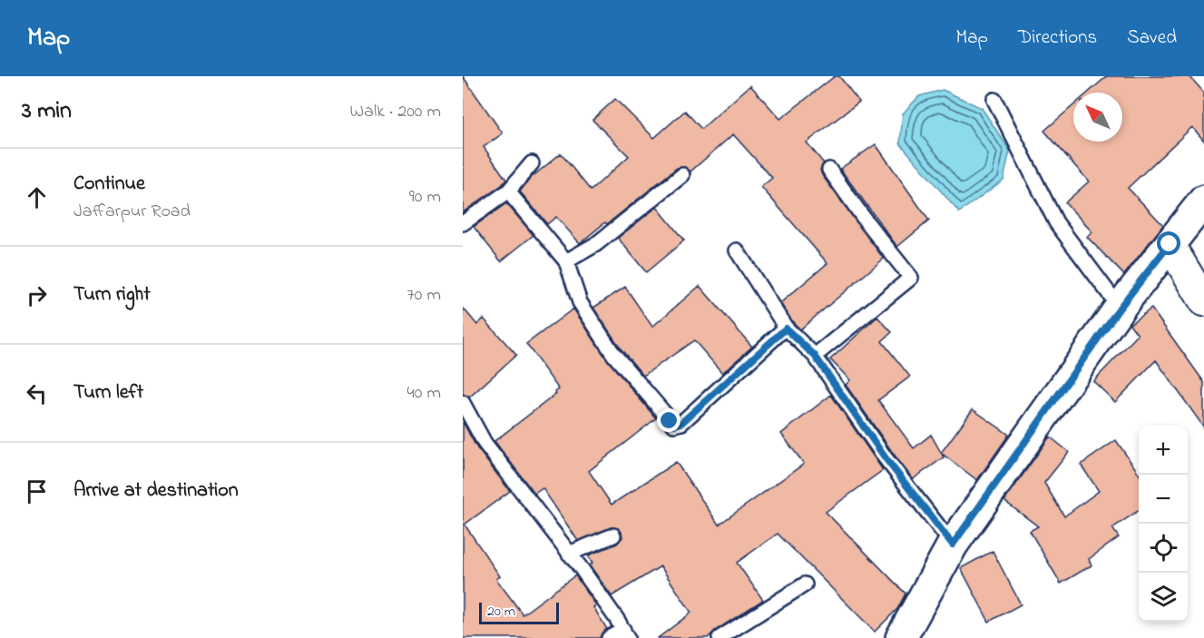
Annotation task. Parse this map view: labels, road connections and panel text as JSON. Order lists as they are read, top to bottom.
{
  "scale_bar": "20 m",
  "north": "top left",
  "page": {
    "header": "Map",
    "nav": ["Map", "Directions", "Saved"],
    "heading": ["3 min", "Walk · 200 m"],
    "list": [
      ["Continue", "Jaffarpur Road", "90 m"],
      ["Turn right", "70 m"],
      ["Turn left", "40 m"],
      "Arrive at destination"
    ],
    "map_buttons": ["+", "−"],
    "scale": "20 m"
  }
}
